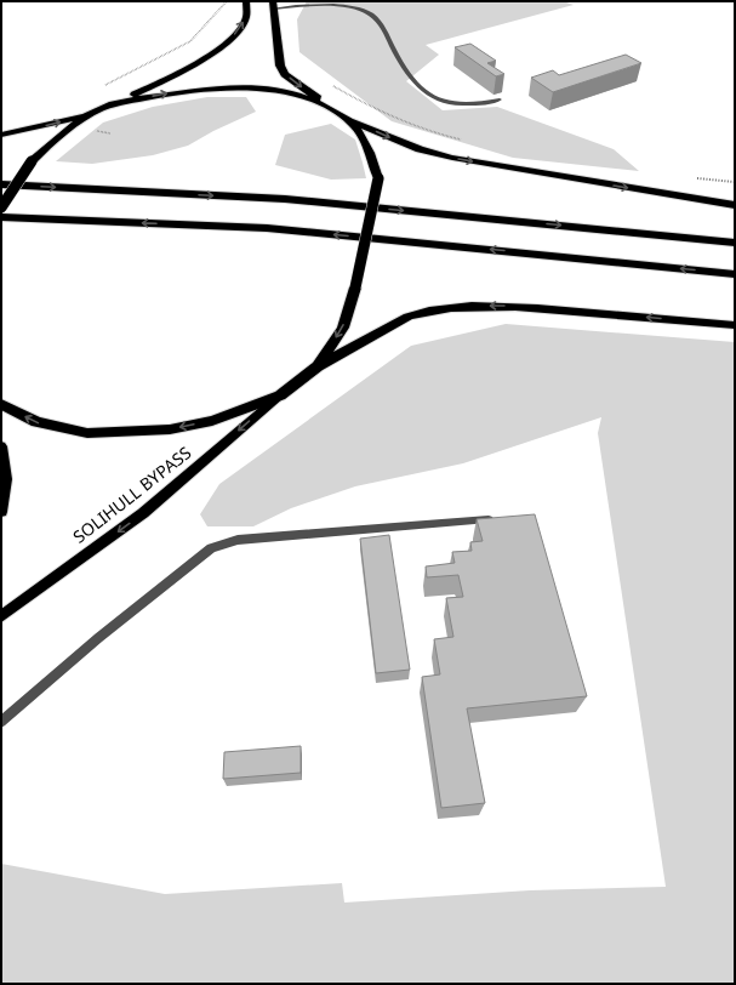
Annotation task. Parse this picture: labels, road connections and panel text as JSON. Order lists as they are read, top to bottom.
{
  "streets": {
    "main road": ["SOLIHULL BYPASS"]
  },
  "one_way": ["SOLIHULL BYPASS"]
}
